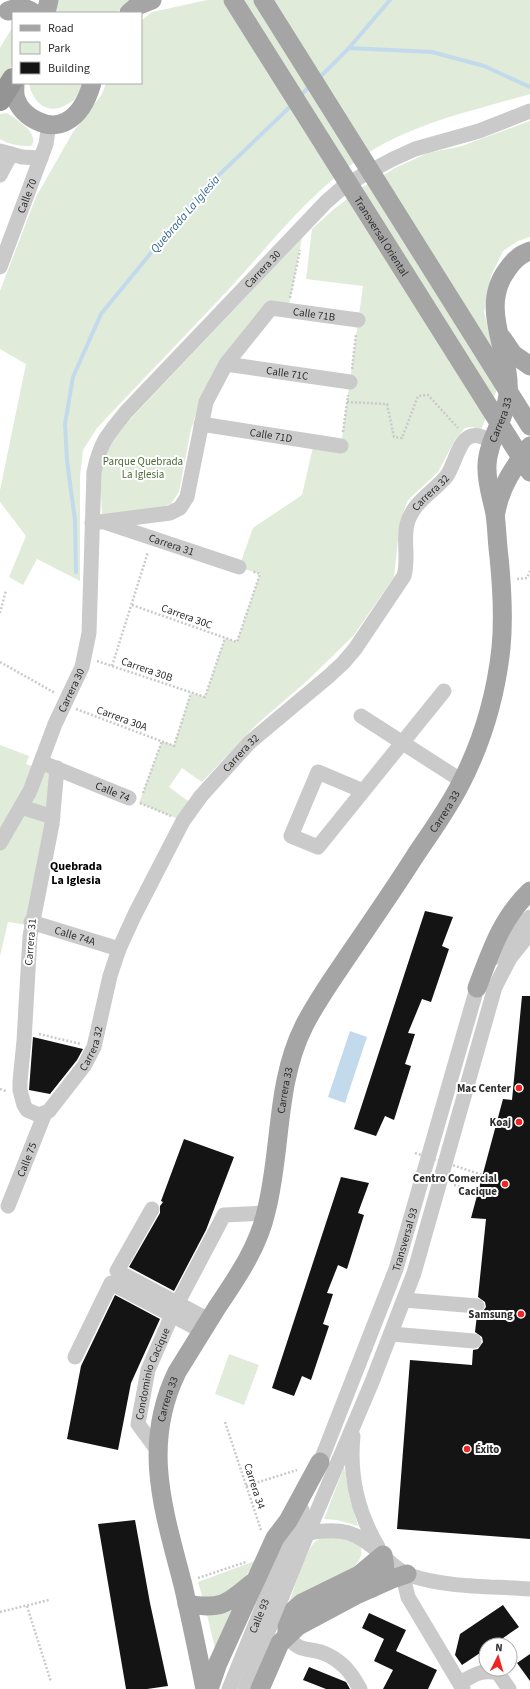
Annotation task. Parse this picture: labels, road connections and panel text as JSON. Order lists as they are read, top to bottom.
{
  "streets": {
    "main road": ["Transversal Oriental", "Carrera 33"],
    "street": [
      "Calle 70",
      "Carrera 30",
      "Calle 71B",
      "Calle 71C",
      "Calle 71D",
      "Carrera 32",
      "Carrera 31",
      "Calle 74",
      "Calle 74A",
      "Calle 75",
      "Transversal 93",
      "Condominio Cacique",
      "Calle 93"
    ],
    "path": [
      "Carrera 30C",
      "Carrera 30B",
      "Carrera 30A",
      "Carrera 34"
    ]
  },
  "crossings": [
    ["Transversal Oriental", "Carrera 33"],
    ["Carrera 30", "Carrera 31"],
    ["Carrera 30", "Carrera 30B"],
    ["Carrera 30", "Carrera 30A"],
    ["Carrera 30", "Calle 74"],
    ["Calle 71B", "Calle 71C"],
    ["Carrera 33", "Condominio Cacique"],
    ["Carrera 32", "Carrera 31"],
    ["Carrera 32", "Calle 74"],
    ["Carrera 32", "Calle 74A"],
    ["Carrera 32", "Calle 75"],
    ["Carrera 31", "Carrera 30C"],
    ["Carrera 31", "Calle 74"],
    ["Carrera 31", "Calle 74A"],
    ["Carrera 31", "Calle 75"],
    ["Carrera 30C", "Carrera 30B"],
    ["Carrera 30B", "Carrera 30A"],
    ["Transversal 93", "Calle 93"]
  ],
  "districts": ["Quebrada La Iglesia"],
  "water": ["Quebrada La Iglesia"],
  "parks": ["Parque Quebrada La Iglesia"],
  "places": [
    "Mac Center",
    "Koaj",
    "Centro Comercial Cacique",
    "Samsung",
    "Éxito"
  ],
  "legend": ["Road", "Park", "Building"],
  "north": "top"
}
